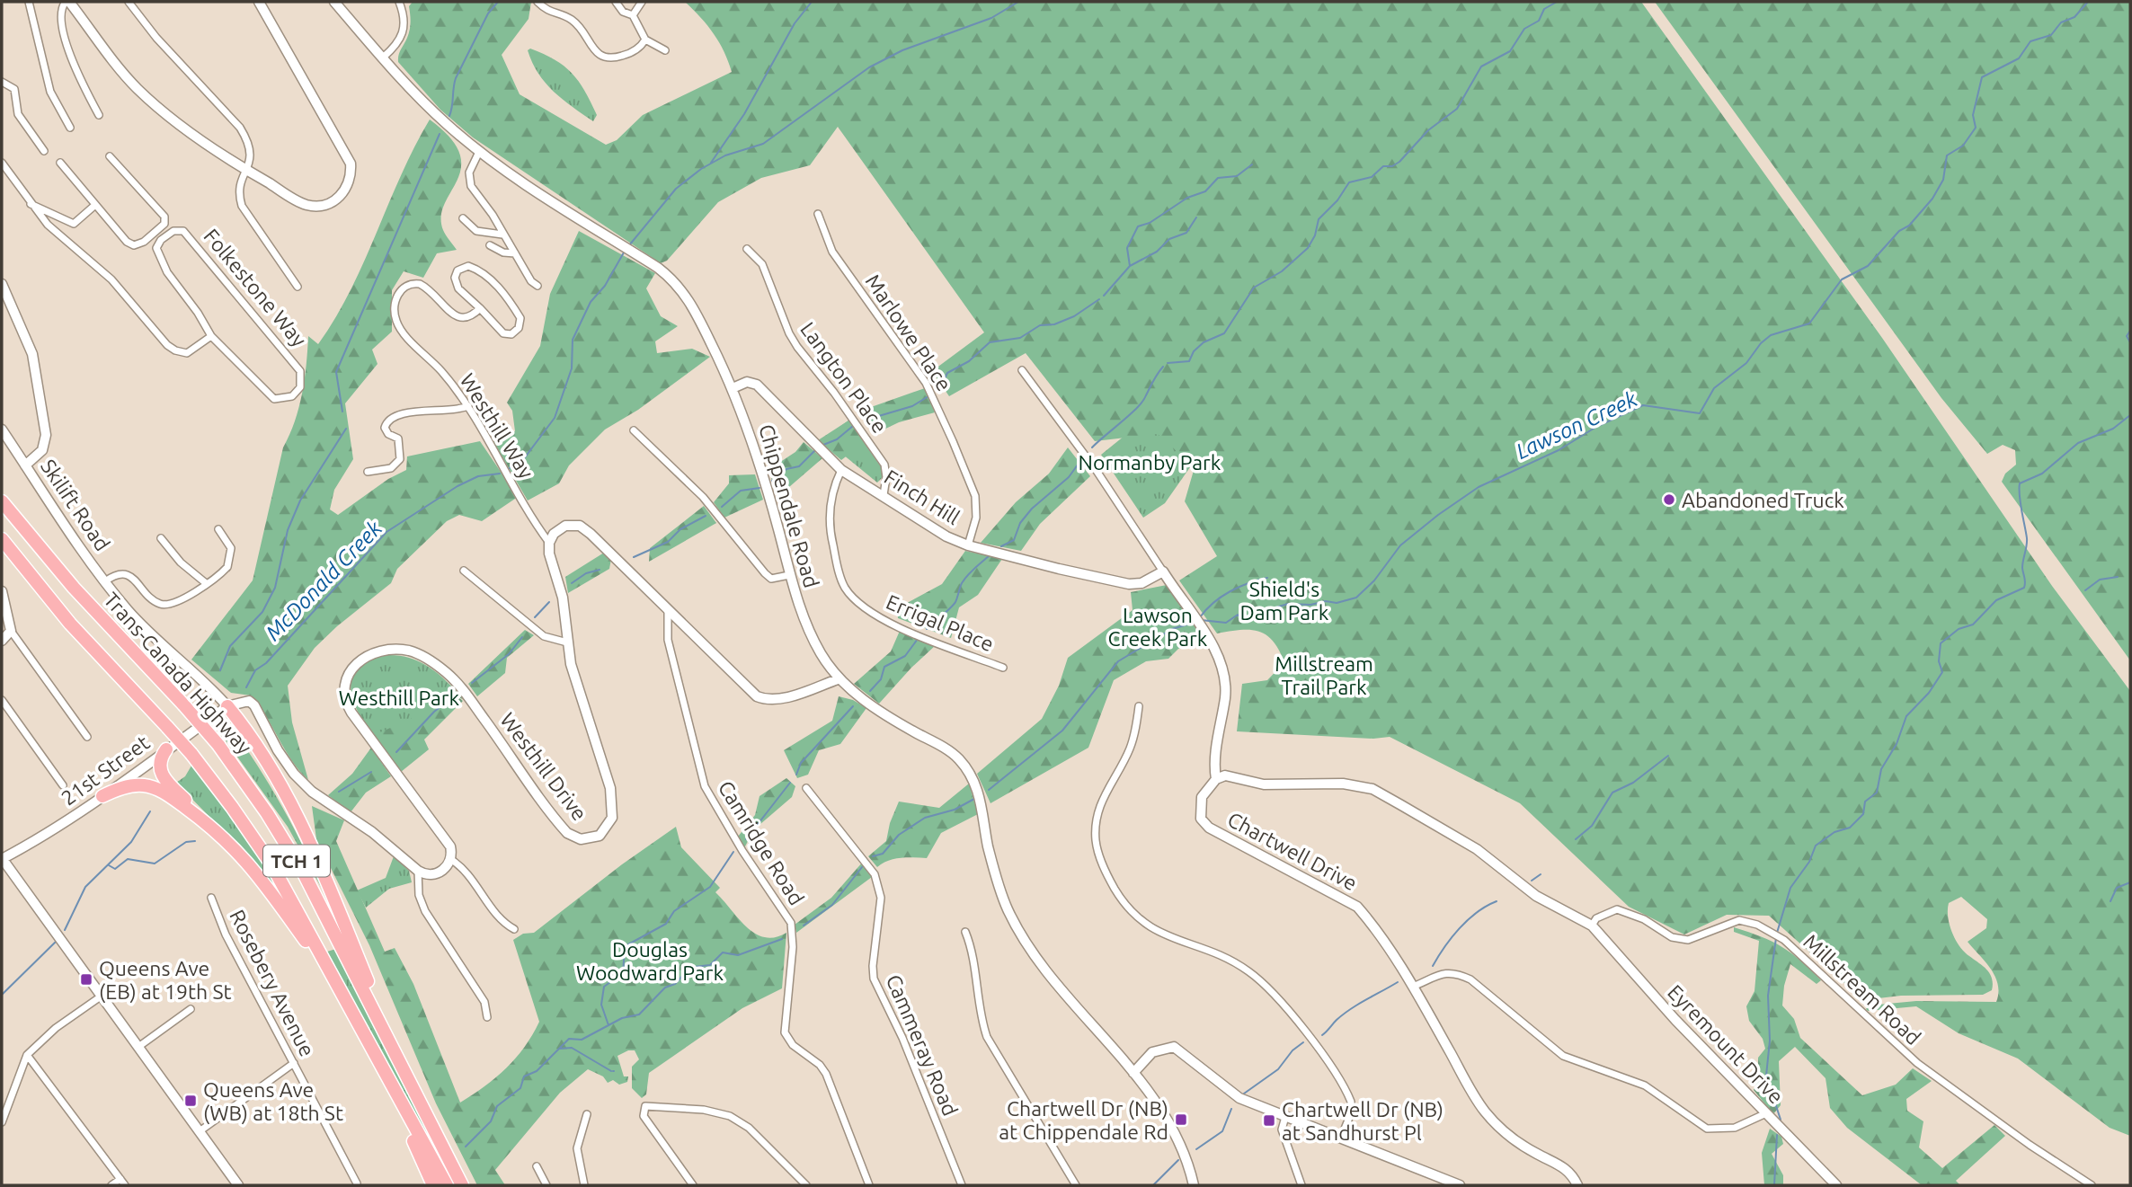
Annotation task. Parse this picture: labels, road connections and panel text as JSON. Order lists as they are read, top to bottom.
{
  "streets": {
    "highway": ["Trans-Canada Highway", "TCH 1"],
    "street": [
      "Folkestone Way",
      "Marlowe Place",
      "Langton Place",
      "Westhill Way",
      "Finch Hill",
      "Skilift Road",
      "Chippendale Road",
      "Errigal Place",
      "Westhill Drive",
      "21st Street",
      "Camridge Road",
      "Chartwell Drive",
      "Rosebery Avenue",
      "Millstream Road",
      "Eyremount Drive",
      "Cammeray Road"
    ]
  },
  "crossings": [
    ["Marlowe Place", "Finch Hill"],
    ["Langton Place", "Finch Hill"],
    ["Westhill Way", "Westhill Drive"],
    ["Finch Hill", "Chippendale Road"],
    ["Finch Hill", "Errigal Place"],
    ["Skilift Road", "21st Street"],
    ["Chartwell Drive", "Millstream Road"],
    ["Chartwell Drive", "Eyremount Drive"],
    ["Millstream Road", "Eyremount Drive"]
  ],
  "water": ["Lawson Creek", "McDonald Creek"],
  "parks": [
    "Normanby Park",
    "Shield's Dam Park",
    "Lawson Creek Park",
    "Millstream Trail Park",
    "Westhill Park",
    "Douglas Woodward Park"
  ],
  "places": {
    "other": ["Abandoned Truck"],
    "transit": [
      "Queens Ave (EB) at 19th St",
      "Queens Ave (WB) at 18th St",
      "Chartwell Dr (NB) at Chippendale Rd",
      "Chartwell Dr (NB) at Sandhurst Pl"
    ]
  }
}
